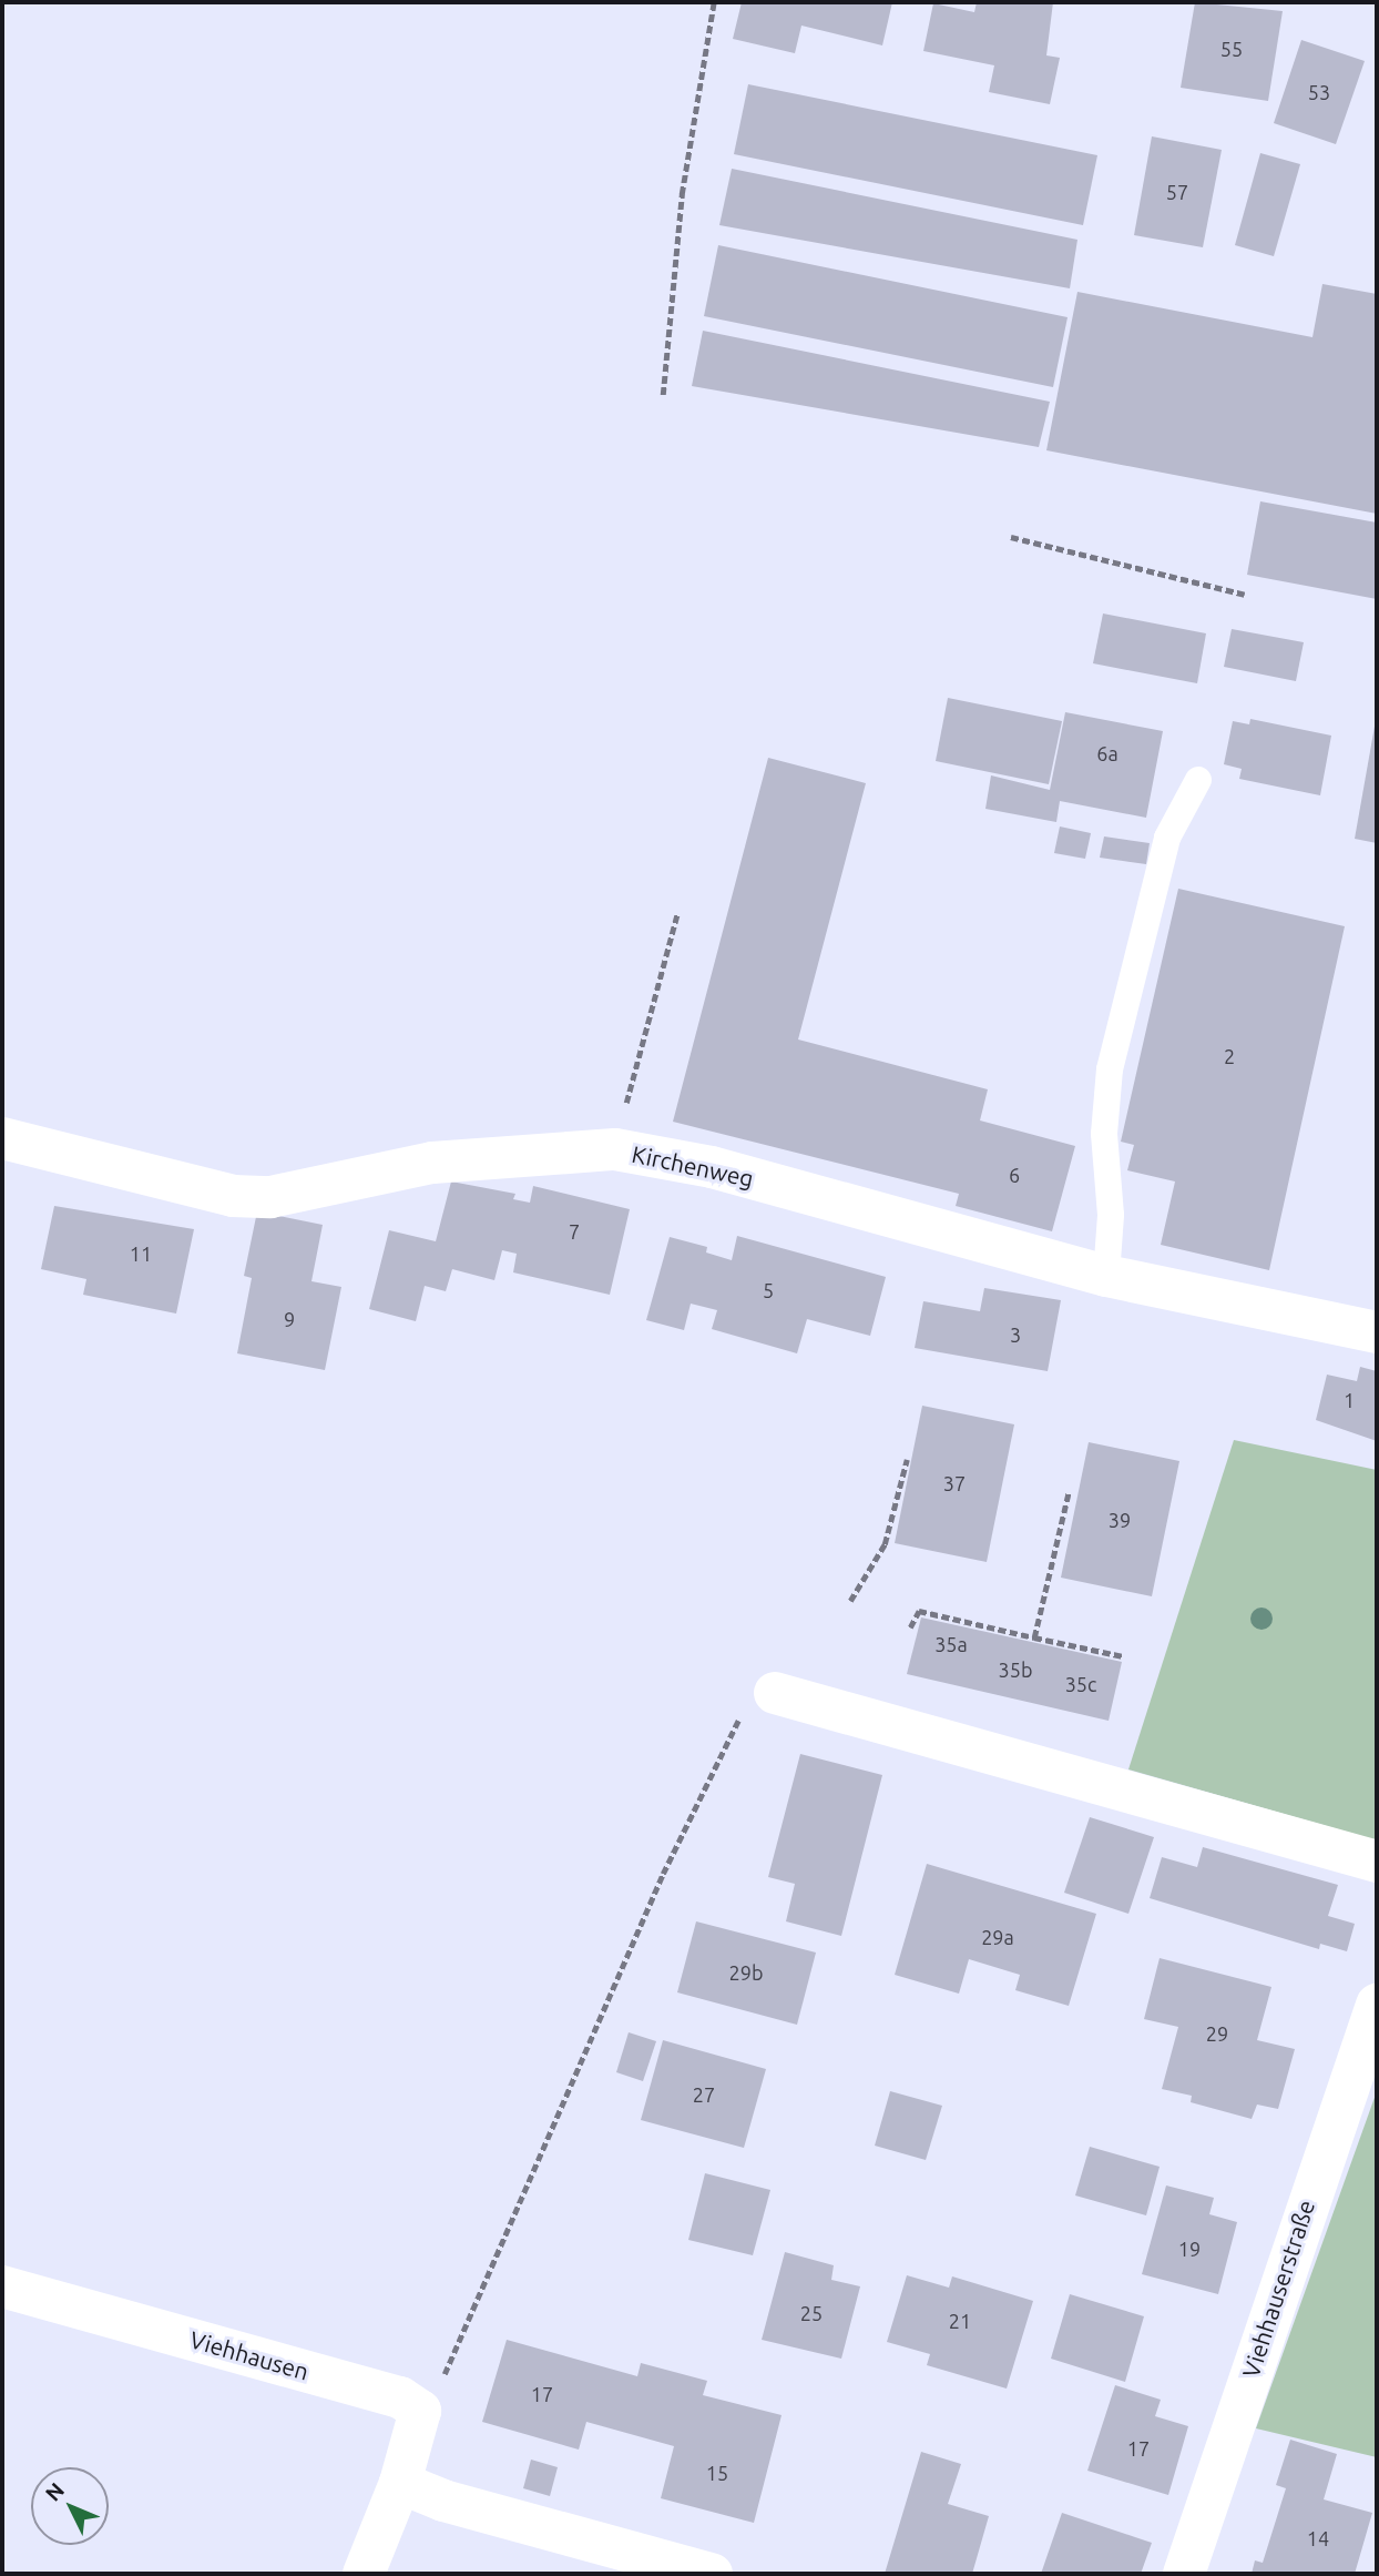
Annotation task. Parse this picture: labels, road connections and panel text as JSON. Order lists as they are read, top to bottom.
{
  "streets": {
    "street": ["Kirchenweg", "Viehhauserstraße", "Viehhausen"]
  },
  "house_numbers": [
    "55",
    "53",
    "57",
    "6a",
    "2",
    "6",
    "7",
    "11",
    "5",
    "9",
    "3",
    "1",
    "37",
    "39",
    "35a",
    "35b",
    "35c",
    "29a",
    "29b",
    "29",
    "27",
    "19",
    "25",
    "21",
    "17",
    "17",
    "15",
    "14"
  ],
  "north": "top left"
}
